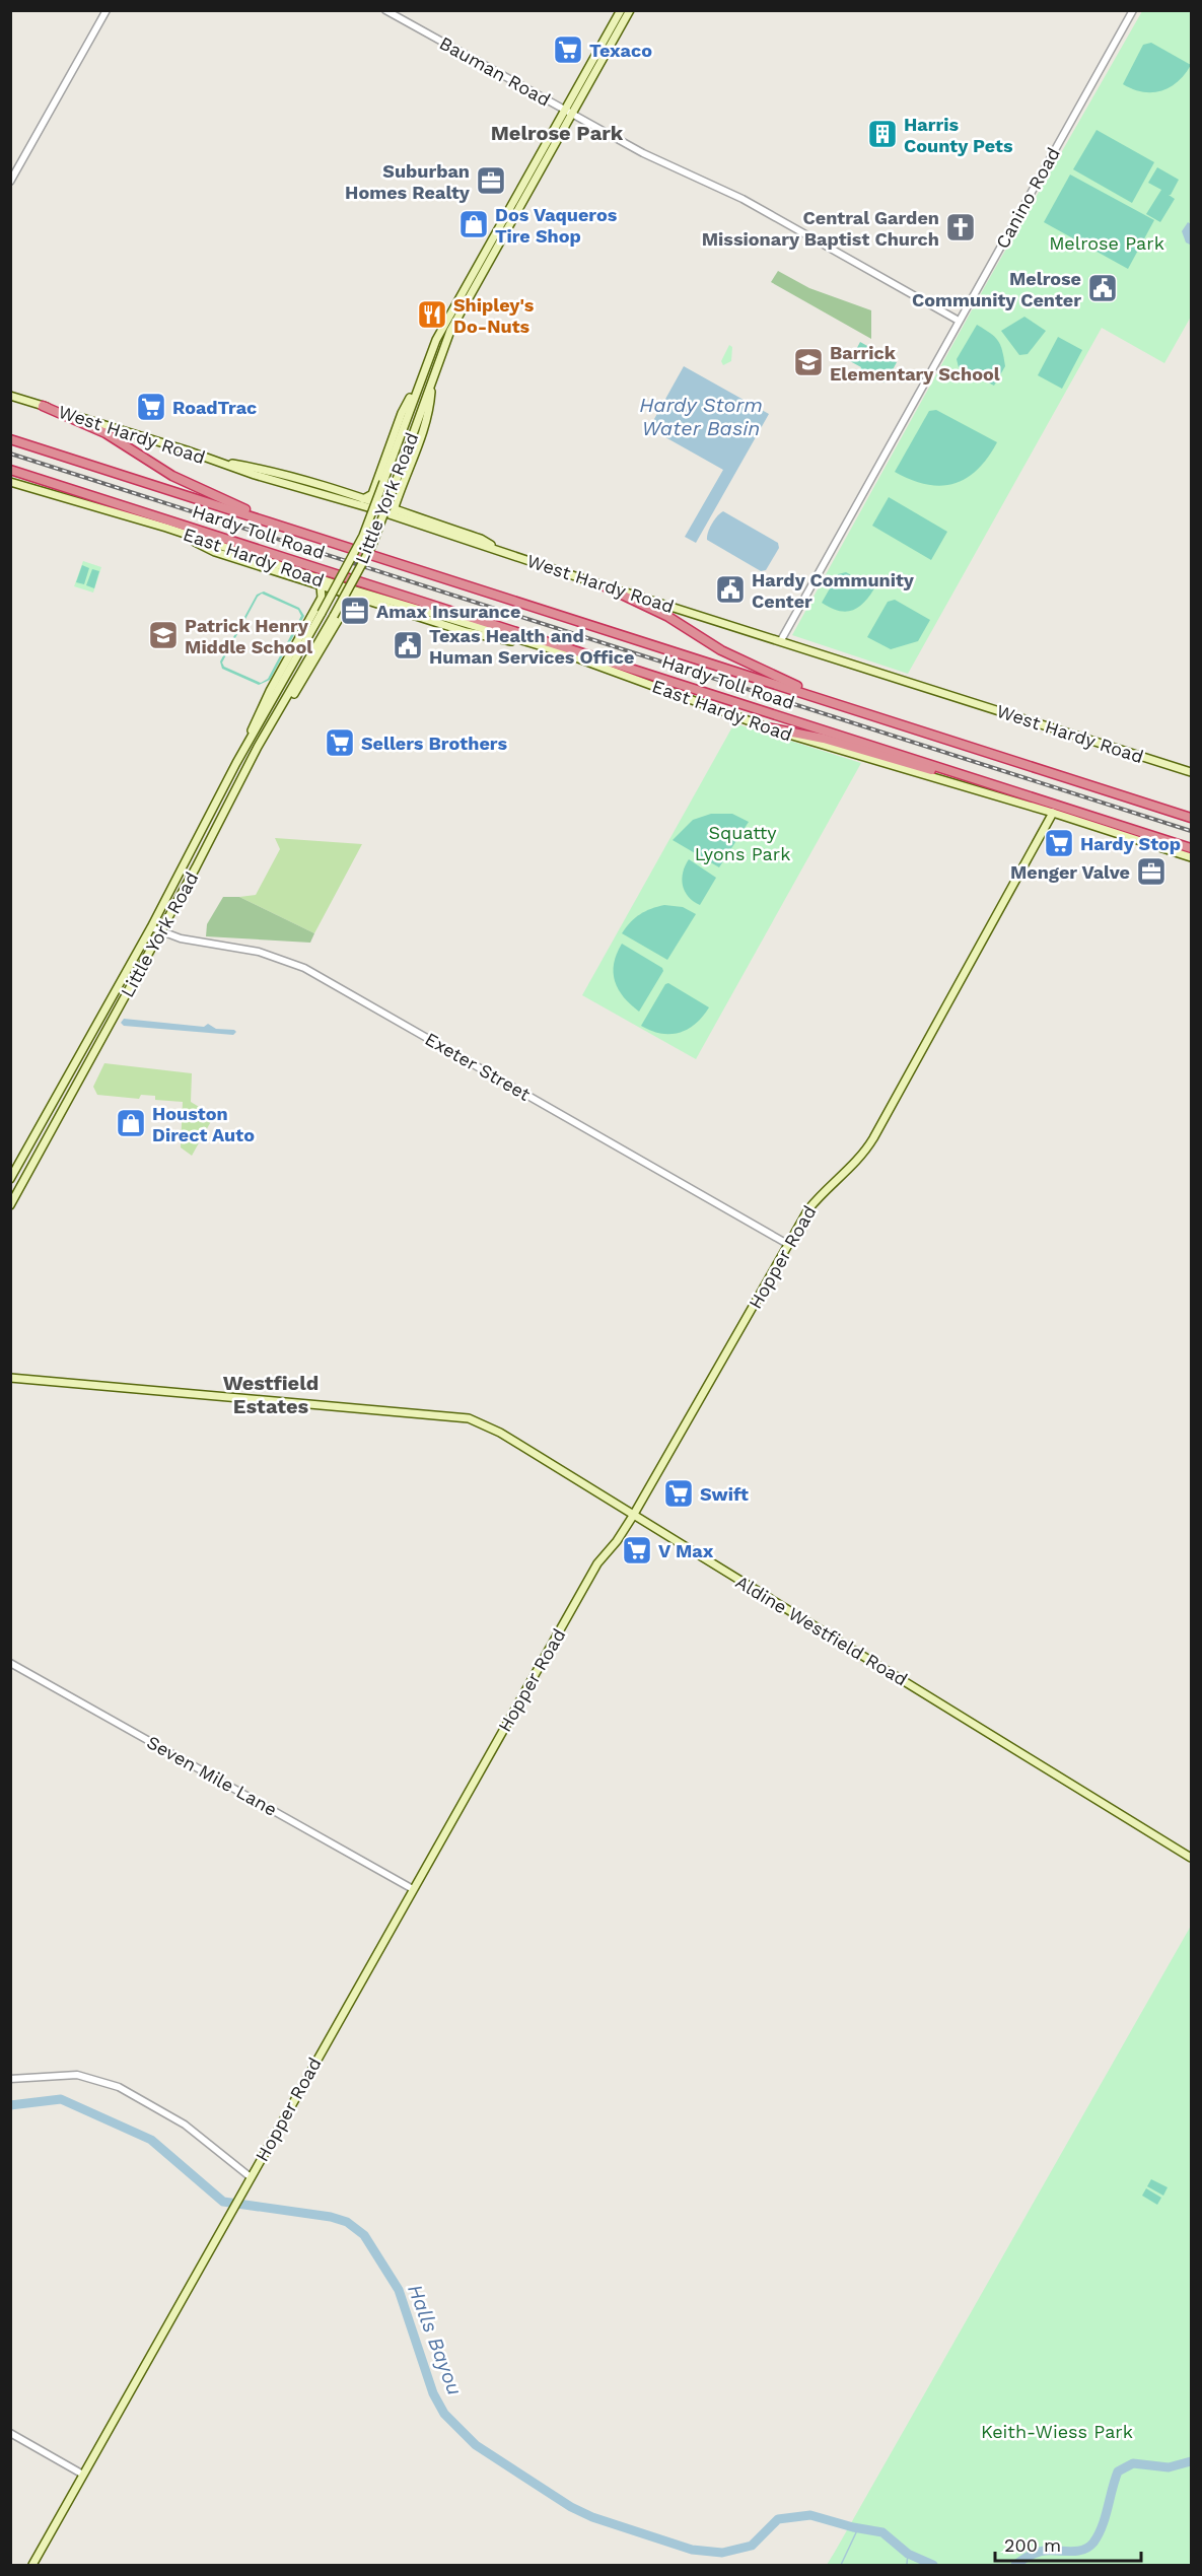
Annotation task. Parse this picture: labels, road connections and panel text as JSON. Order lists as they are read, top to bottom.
{
  "streets": {
    "highway": ["Hardy Toll Road"],
    "main road": [
      "West Hardy Road",
      "Little York Road",
      "East Hardy Road",
      "Hopper Road",
      "Aldine Westfield Road"
    ],
    "street": [
      "Bauman Road",
      "Canino Road",
      "Exeter Street",
      "Seven Mile Lane"
    ]
  },
  "crossings": [
    ["Bauman Road", "Canino Road"],
    ["Bauman Road", "Little York Road"],
    ["Canino Road", "West Hardy Road"],
    ["West Hardy Road", "Little York Road"],
    ["Little York Road", "East Hardy Road"],
    ["Little York Road", "Exeter Street"],
    ["East Hardy Road", "Hopper Road"],
    ["Exeter Street", "Hopper Road"],
    ["Hopper Road", "Aldine Westfield Road"],
    ["Hopper Road", "Seven Mile Lane"]
  ],
  "districts": ["Melrose Park", "Westfield Estates"],
  "water": ["Hardy Storm Water Basin", "Halls Bayou"],
  "parks": ["Melrose Park", "Squatty Lyons Park", "Keith-Wiess Park"],
  "places": {
    "supermarket": [
      "Texaco",
      "RoadTrac",
      "Sellers Brothers",
      "Hardy Stop",
      "Swift",
      "V Max"
    ],
    "building": ["Harris County Pets"],
    "office": ["Suburban Homes Realty", "Amax Insurance", "Menger Valve"],
    "shop": ["Dos Vaqueros Tire Shop", "Houston Direct Auto"],
    "church": ["Central Garden Missionary Baptist Church"],
    "public building": ["Melrose Community Center", "Hardy Community Center", "Texas Health and Human Services Office"],
    "restaurant": ["Shipley's Do-Nuts"],
    "school or university": ["Barrick Elementary School", "Patrick Henry Middle School"]
  },
  "scale_bar": "200 m"
}
